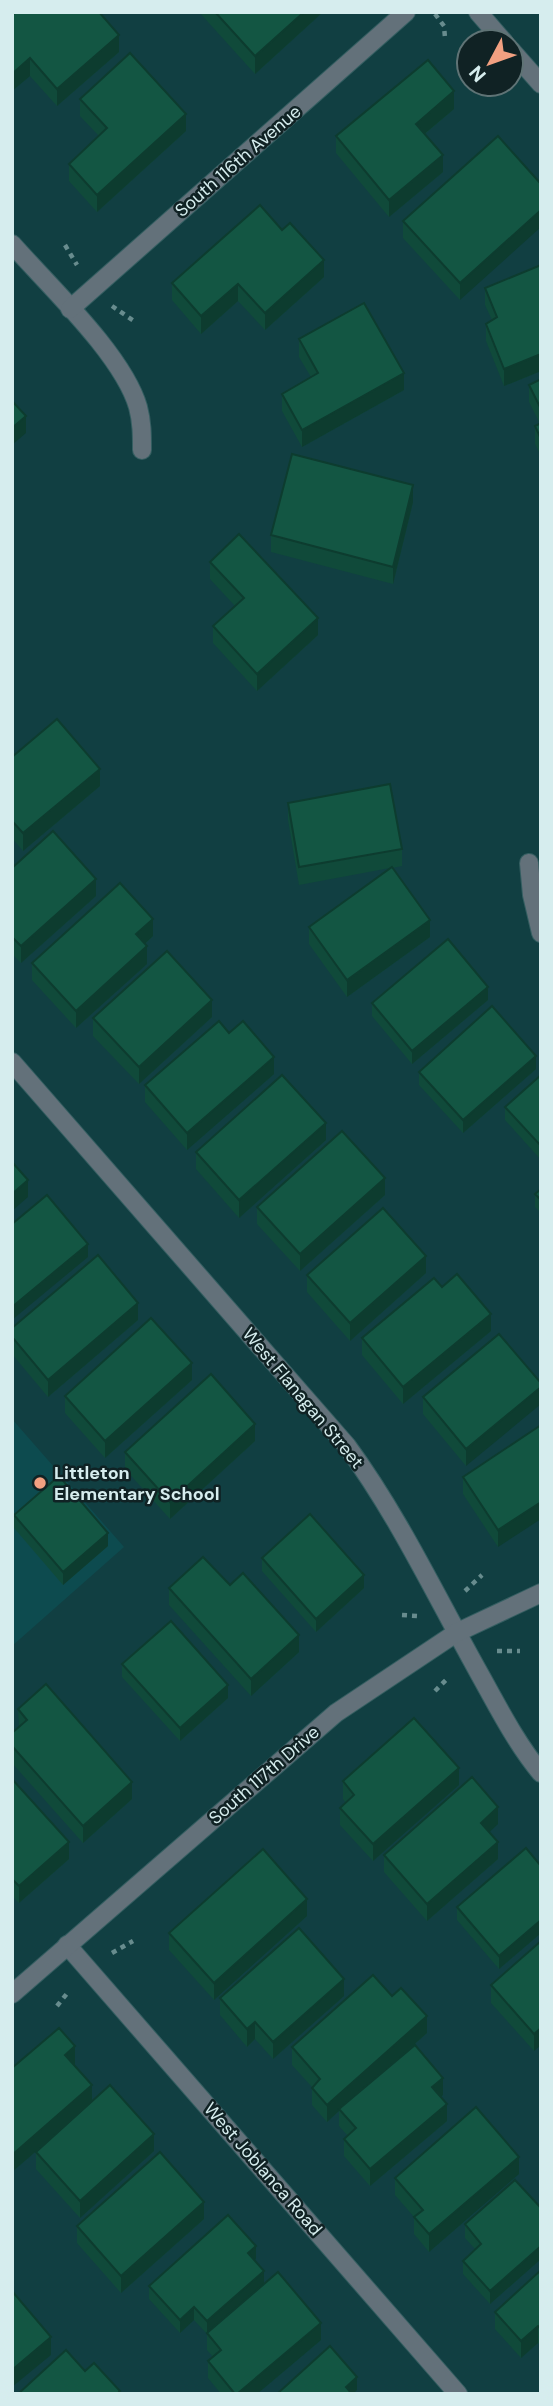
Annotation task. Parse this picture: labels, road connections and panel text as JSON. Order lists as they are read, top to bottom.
{
  "streets": {
    "street": [
      "South 116th Avenue",
      "West Flanagan Street",
      "South 117th Drive",
      "West Joblanca Road"
    ]
  },
  "crossings": [
    ["West Flanagan Street", "South 117th Drive"],
    ["South 117th Drive", "West Joblanca Road"]
  ],
  "places": ["Littleton Elementary School"],
  "north": "bottom left"
}
